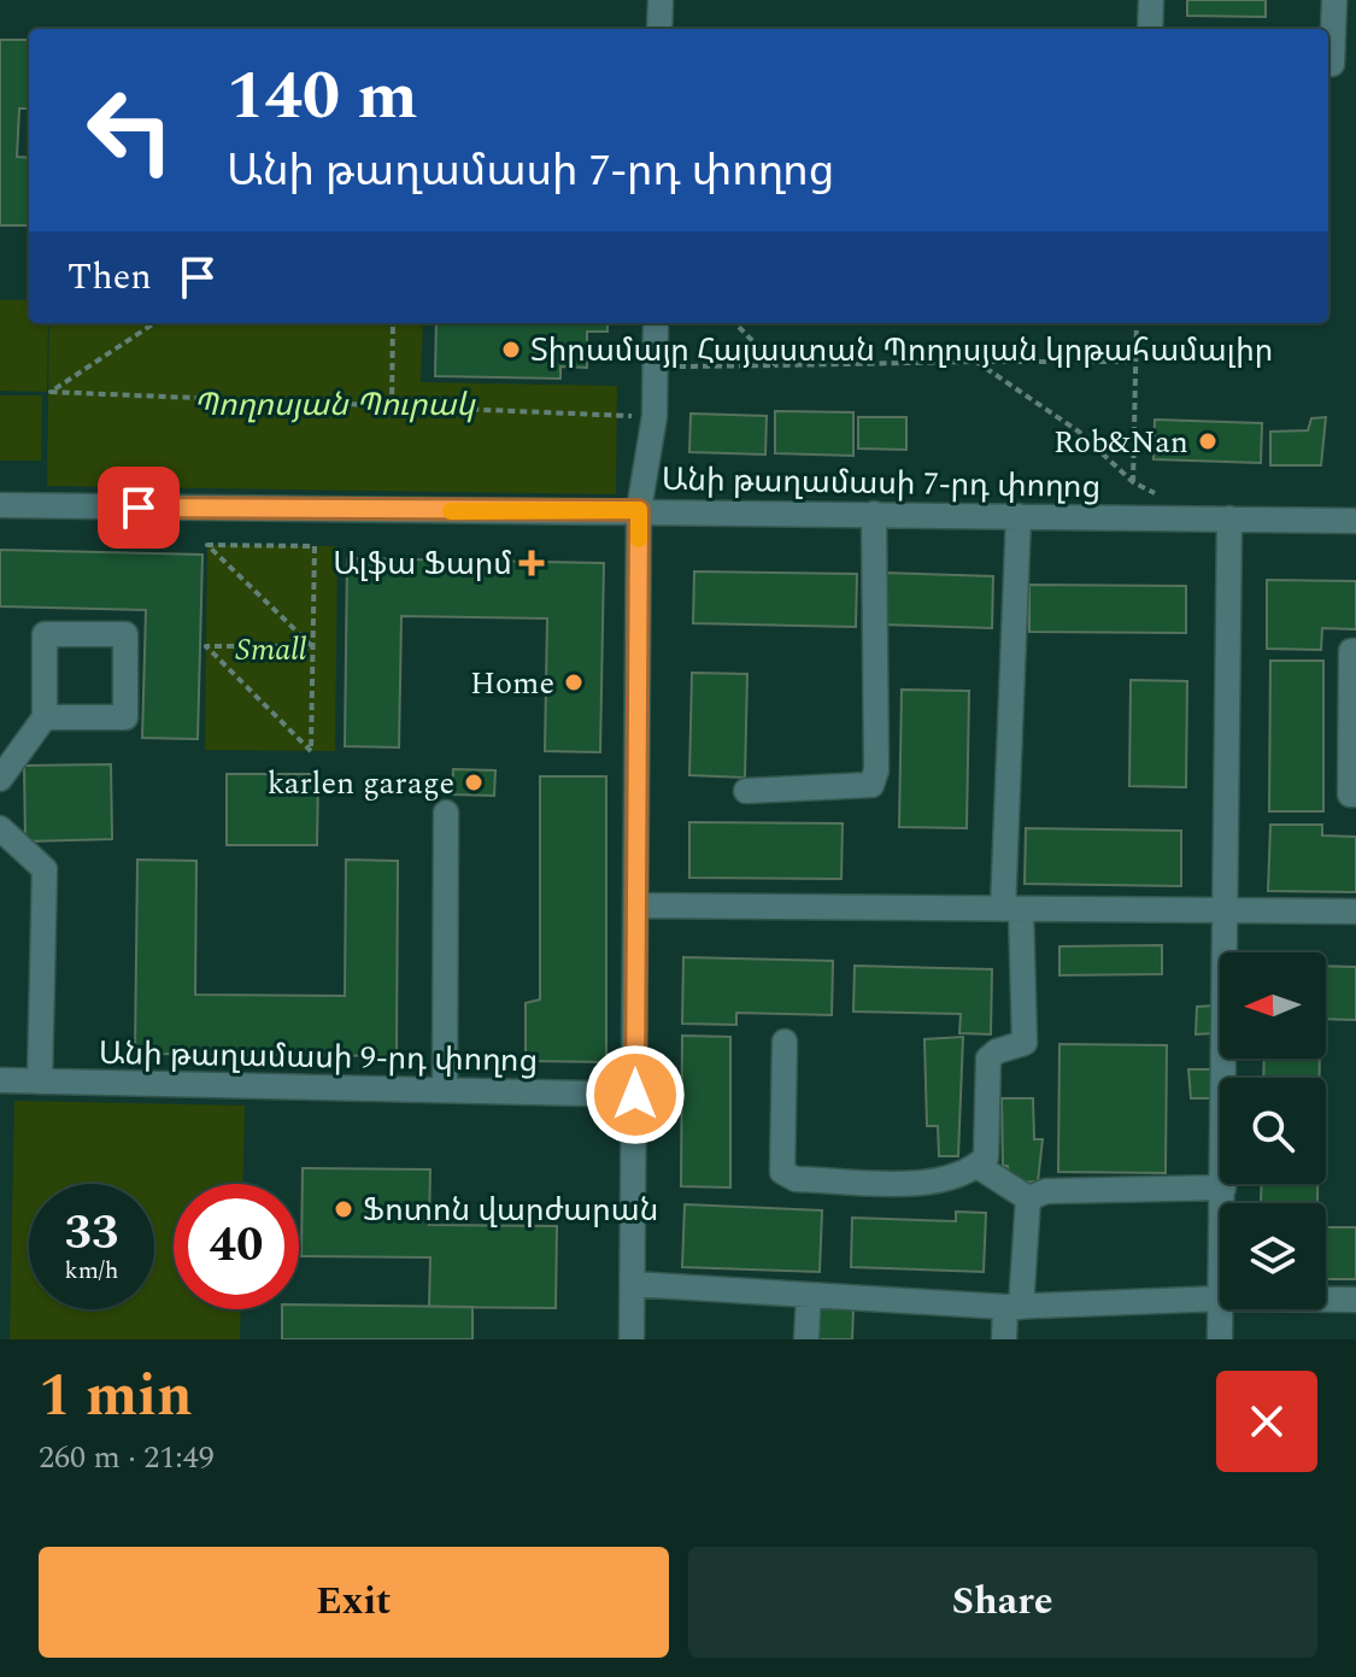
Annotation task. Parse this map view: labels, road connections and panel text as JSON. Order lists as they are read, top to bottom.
{
  "streets": {
    "street": ["Անի թաղամասի 7-րդ փողոց", "Անի թաղամասի 9-րդ փողոց"]
  },
  "parks": ["Պողոսյան Պուրակ", "Small"],
  "places": {
    "other": [
      "Տիրամայր Հայաստան Պողոսյան կրթահամալիր",
      "Rob&Nan",
      "Home",
      "karlen garage",
      "Ֆոտոն վարժարան"
    ],
    "health": ["Ալֆա Ֆարմ"]
  },
  "north": "left",
  "page": {
    "turn": ["140 m", "Անի թաղամասի 7-րդ փողոց"],
    "then": "Then",
    "speed": "33 km/h",
    "limit": "40",
    "heading": ["1 min", "260 m · 21:49"],
    "buttons": ["Exit", "Share"]
  }
}
